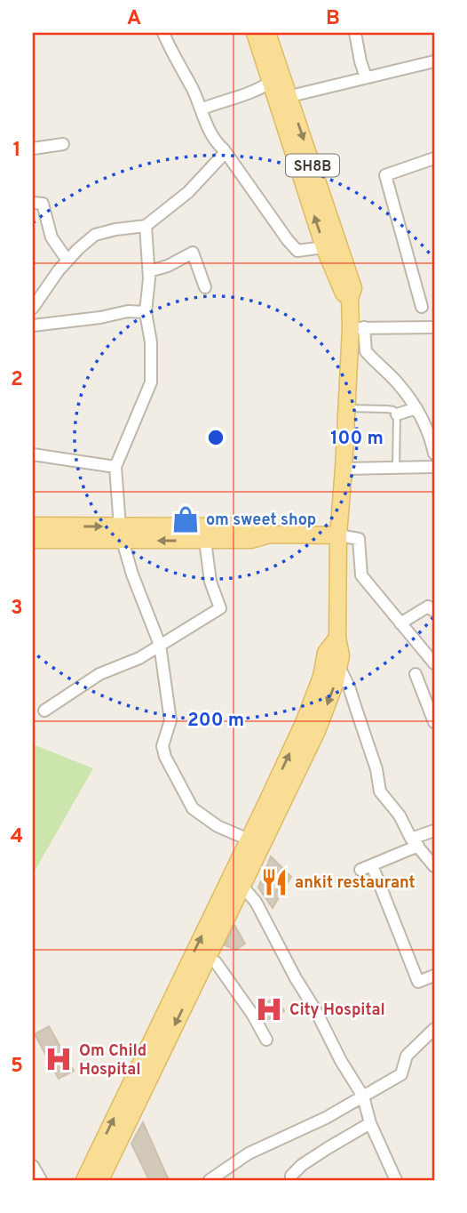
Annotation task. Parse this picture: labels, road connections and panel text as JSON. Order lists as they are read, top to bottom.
{
  "streets": {
    "main road": ["SH8B"]
  },
  "places": {
    "shop": ["om sweet shop"],
    "restaurant": ["ankit restaurant"],
    "hospital": ["City Hospital", "Om Child Hospital"]
  },
  "grid": {
    "columns": ["A", "B"],
    "rows": [
      "1",
      "2",
      "3",
      "4",
      "5"
    ]
  },
  "rings": ["100 m", "200 m"]
}
